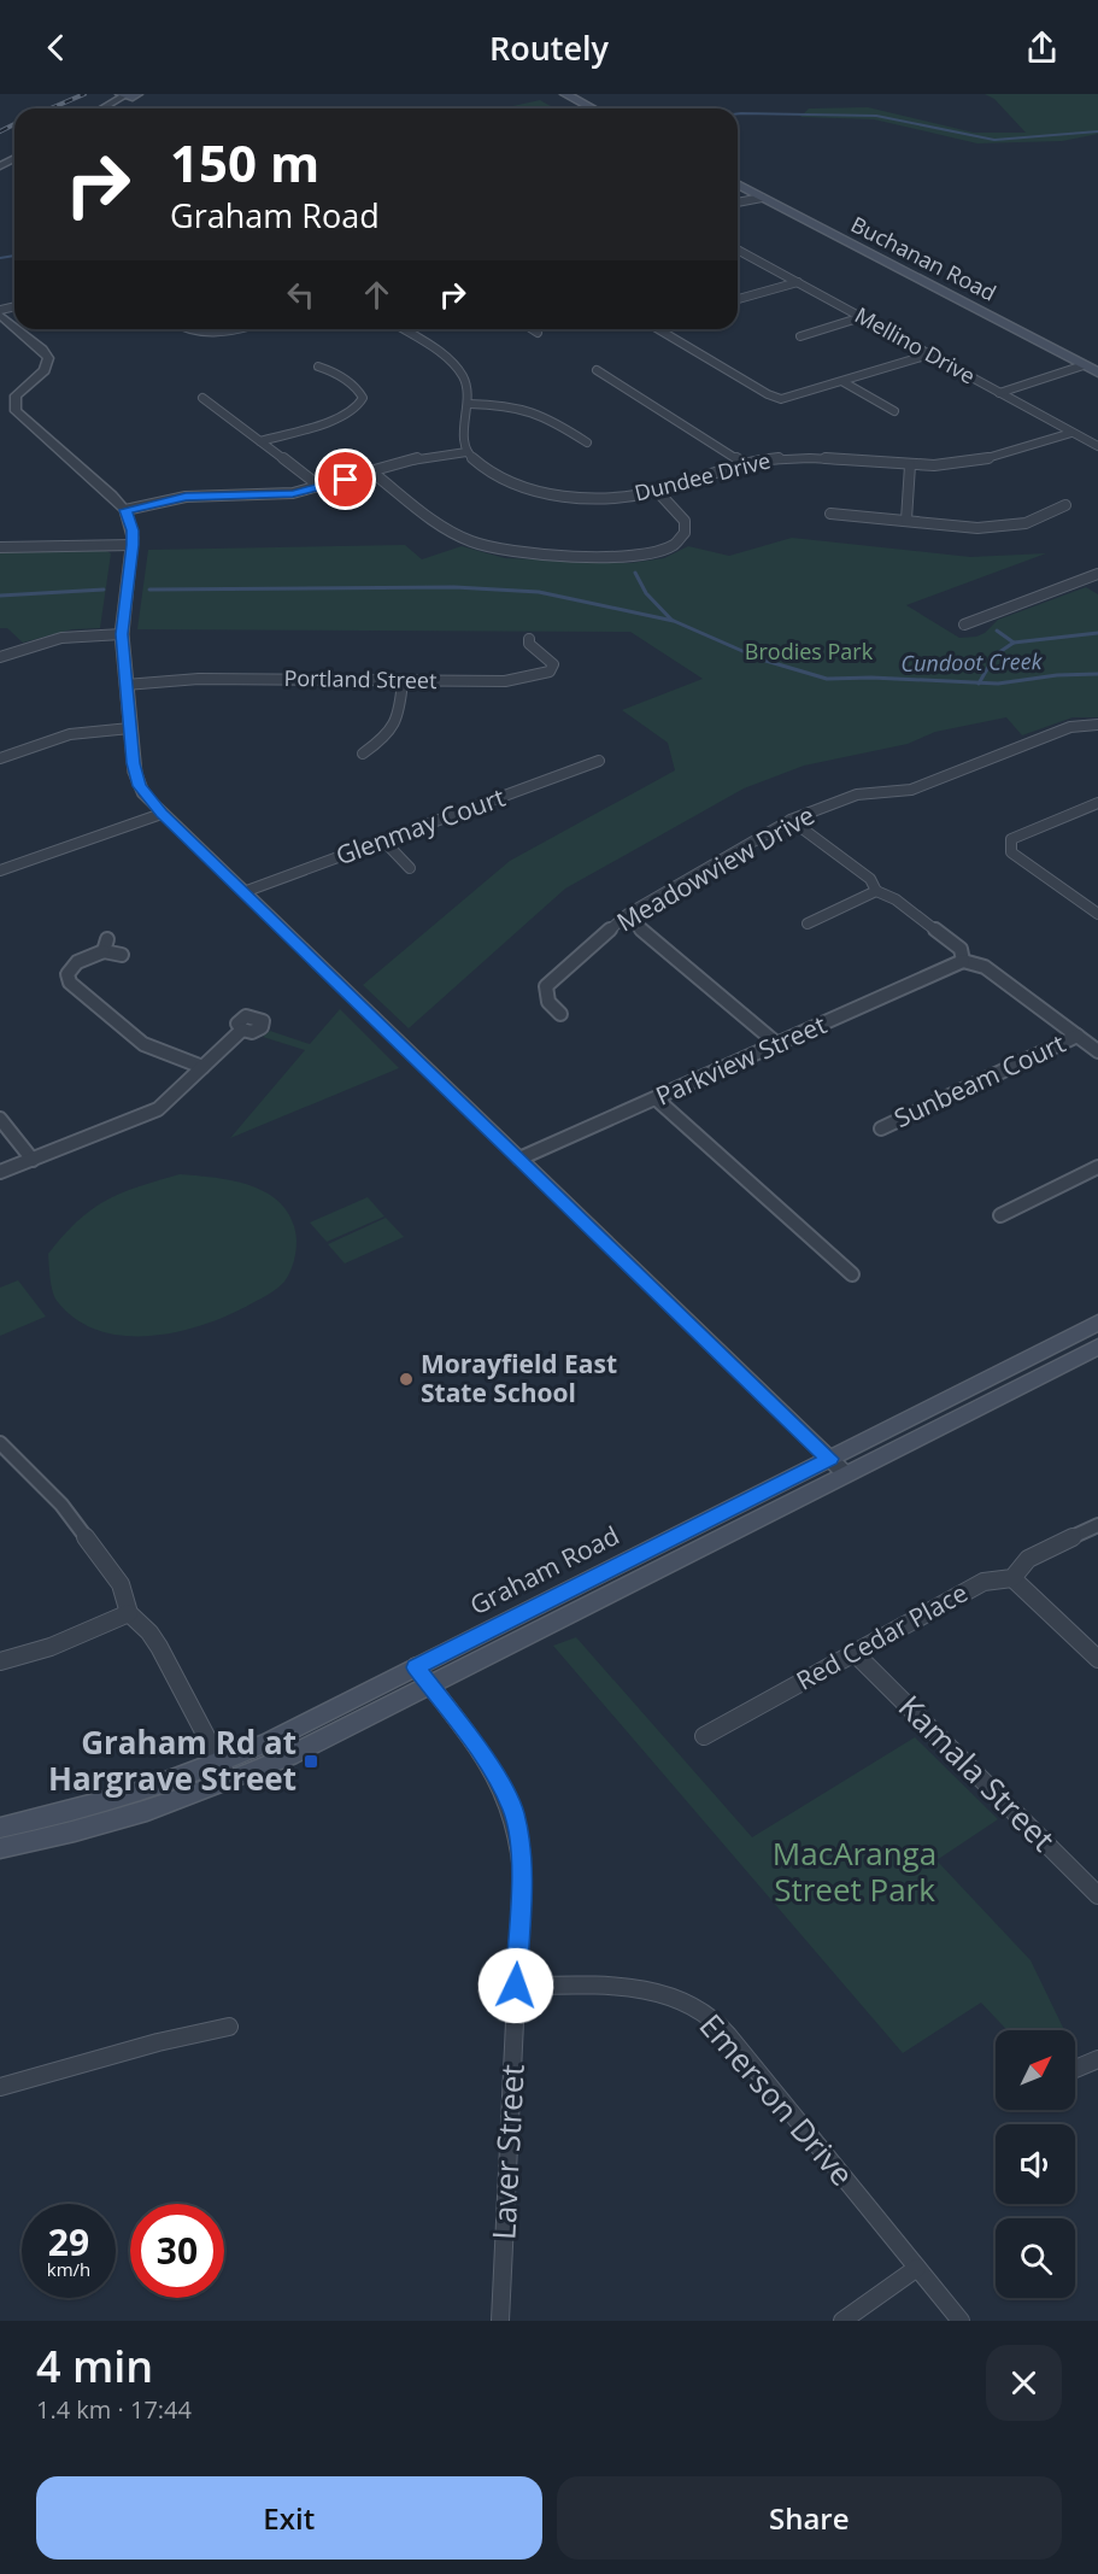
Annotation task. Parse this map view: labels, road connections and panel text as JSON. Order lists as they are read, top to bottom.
{
  "streets": {
    "main road": ["Buchanan Road", "Graham Road"],
    "street": [
      "Mellino Drive",
      "Dundee Drive",
      "Portland Street",
      "Glenmay Court",
      "Meadowview Drive",
      "Parkview Street",
      "Sunbeam Court",
      "Red Cedar Place",
      "Kamala Street",
      "Emerson Drive",
      "Laver Street"
    ]
  },
  "crossings": [
    ["Mellino Drive", "Dundee Drive"],
    ["Graham Road", "Laver Street"],
    ["Red Cedar Place", "Kamala Street"],
    ["Emerson Drive", "Laver Street"]
  ],
  "water": ["Cundoot Creek"],
  "parks": ["Brodies Park", "MacAranga Street Park"],
  "places": {
    "other": ["Morayfield East State School"],
    "transit": ["Graham Rd at Hargrave Street"]
  },
  "north": "top right",
  "page": {
    "header": "Routely",
    "turn": ["150 m", "Graham Road"],
    "speed": "29 km/h",
    "limit": "30",
    "heading": ["4 min", "1.4 km · 17:44"],
    "buttons": ["Exit", "Share"]
  }
}
